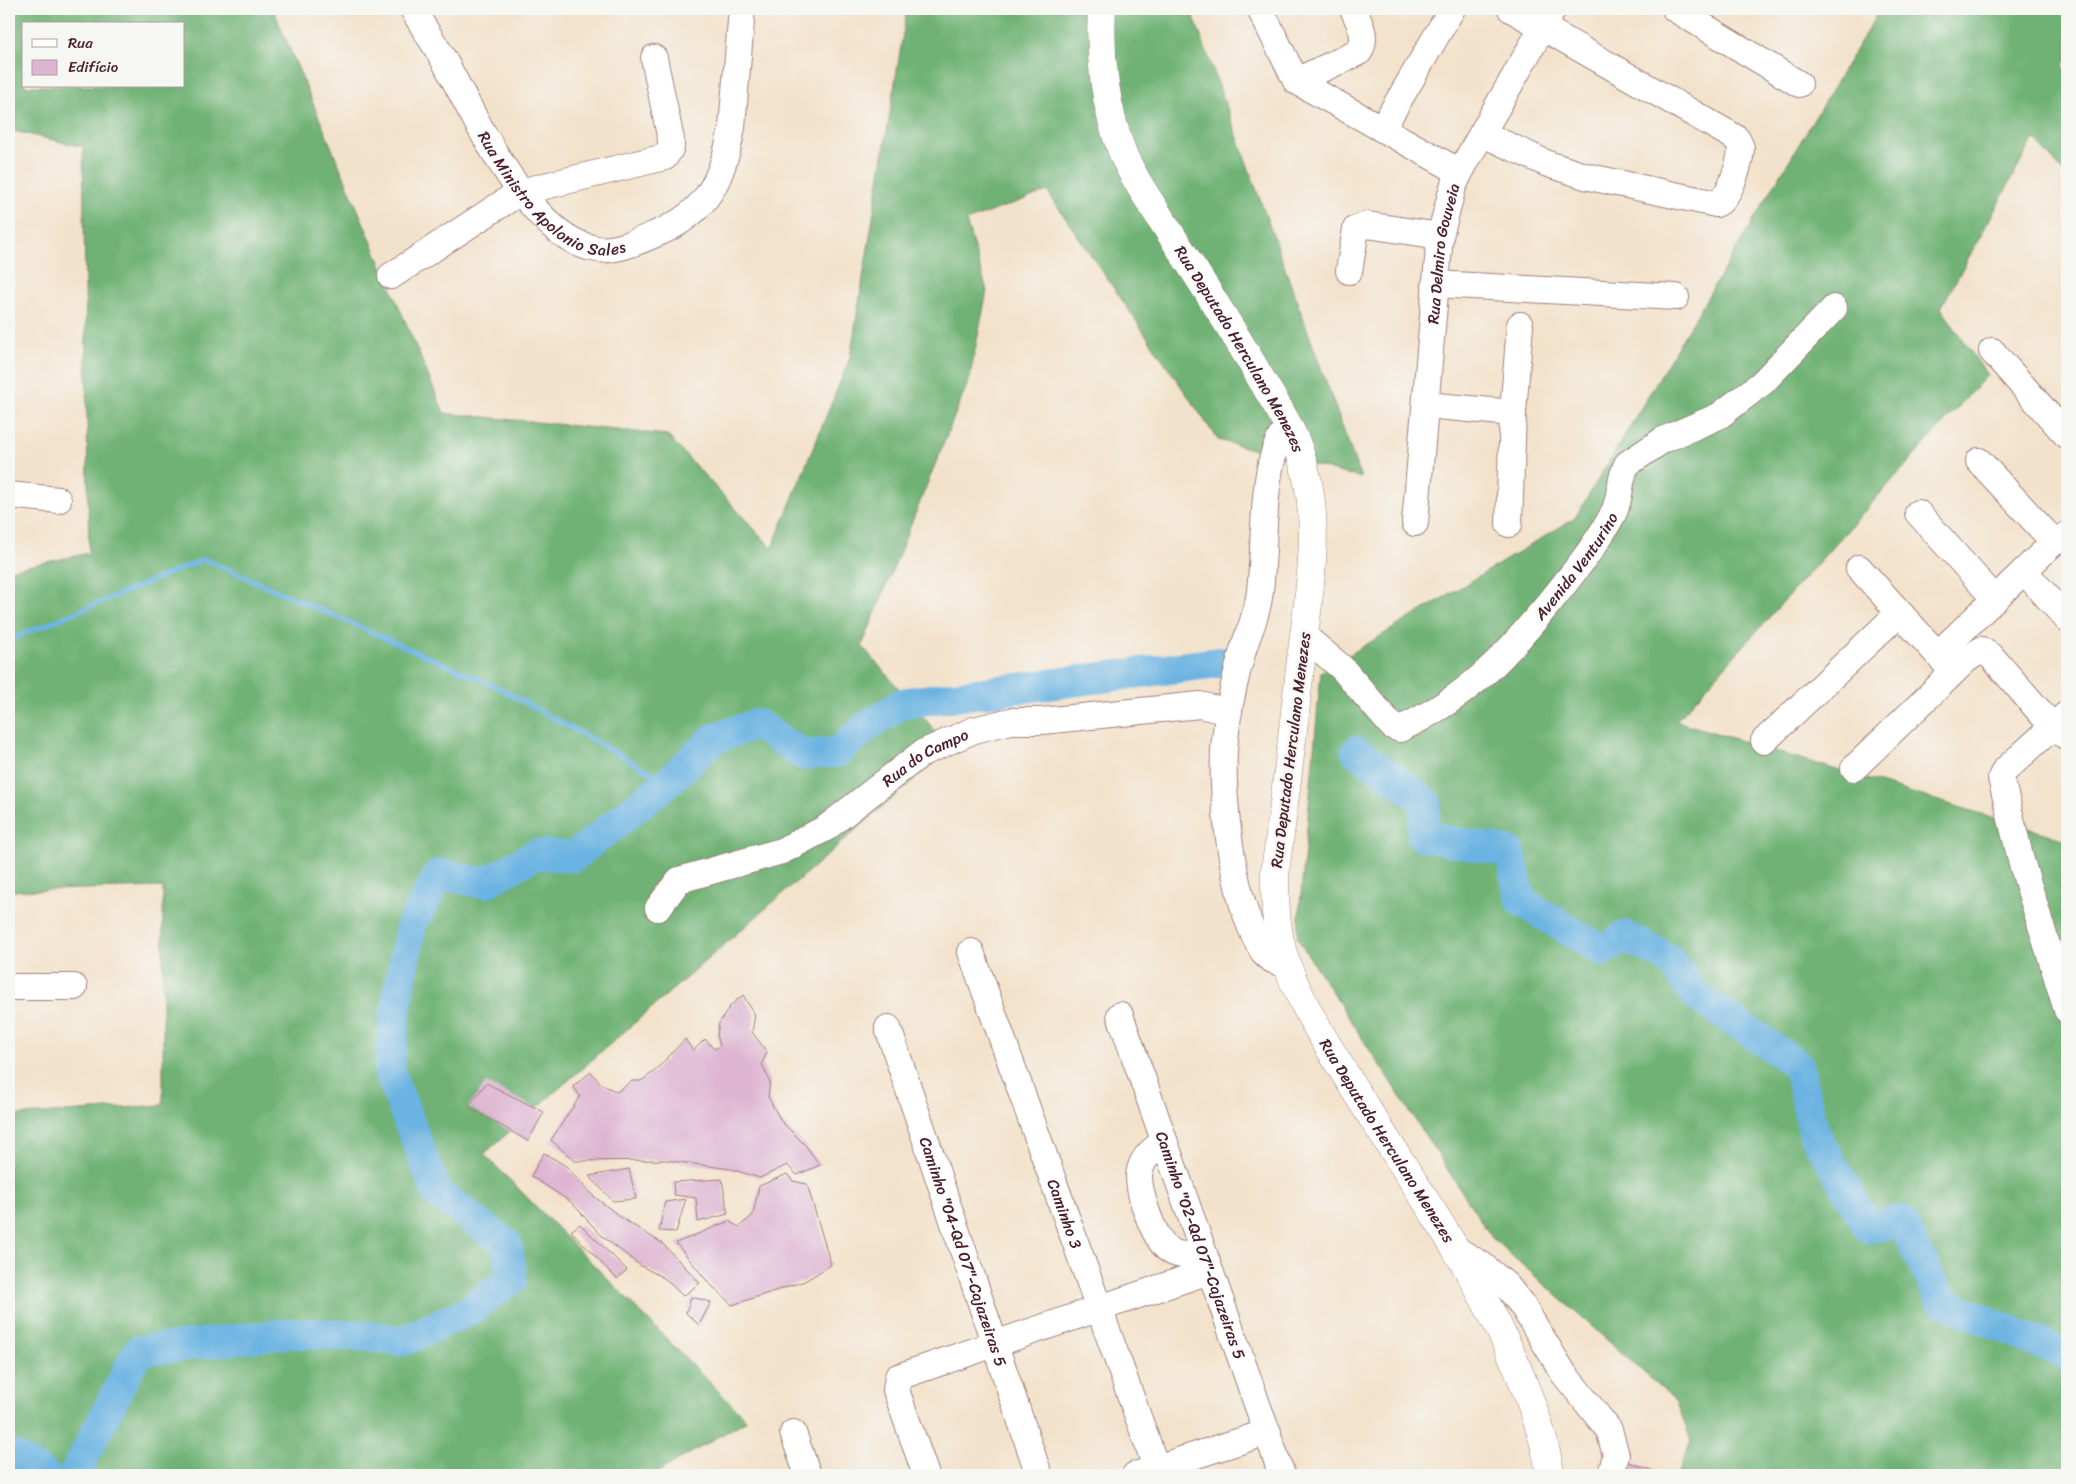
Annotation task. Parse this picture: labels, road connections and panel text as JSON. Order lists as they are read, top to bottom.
{
  "streets": {
    "main road": ["Rua Deputado Herculano Menezes"],
    "street": [
      "Rua Ministro Apolonio Sales",
      "Rua Delmiro Gouveia",
      "Avenida Venturino",
      "Rua do Campo",
      "Caminho 3",
      "Caminho \"02-Qd 07\"-Cajazeiras 5",
      "Caminho \"04-Qd 07\"-Cajazeiras 5"
    ]
  },
  "crossings": [
    ["Rua Deputado Herculano Menezes", "Avenida Venturino"]
  ],
  "legend": ["Rua", "Edifício"]
}
